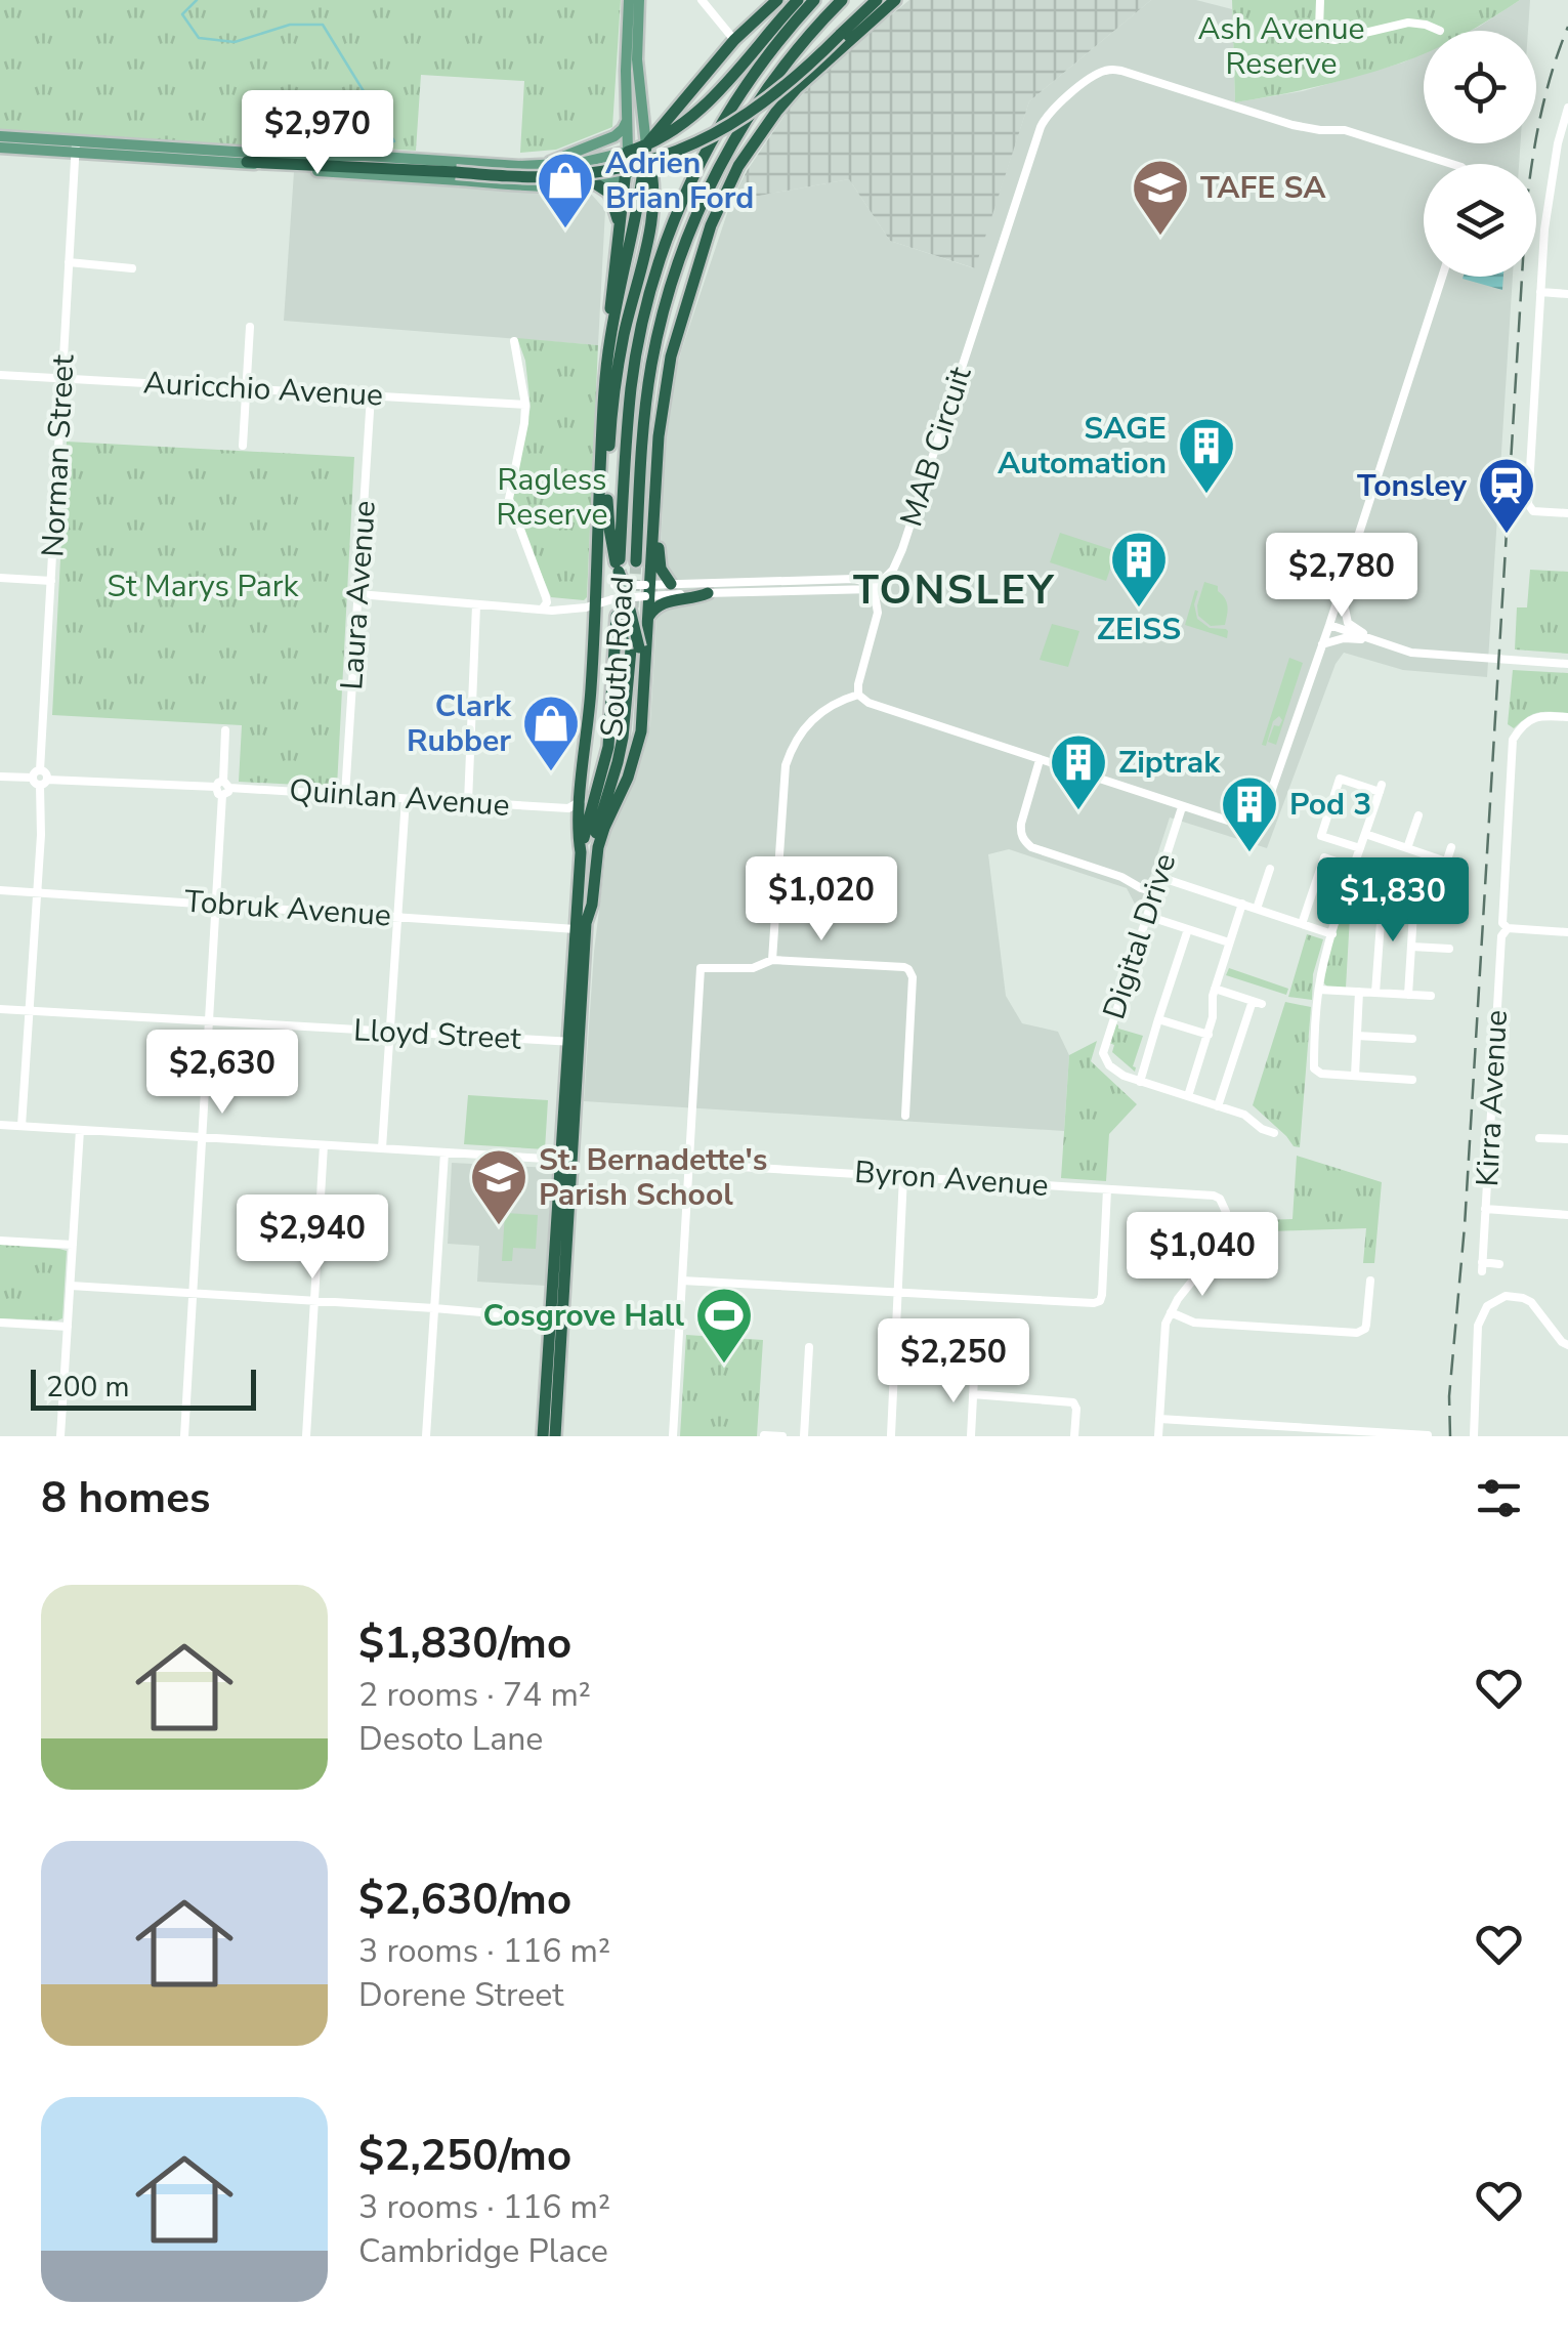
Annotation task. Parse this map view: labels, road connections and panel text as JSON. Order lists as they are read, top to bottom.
{
  "streets": {
    "highway": ["South Road"],
    "street": [
      "Auricchio Avenue",
      "MAB Circuit",
      "Norman Street",
      "Laura Avenue",
      "Quinlan Avenue",
      "Tobruk Avenue",
      "Digital Drive",
      "Lloyd Street",
      "Kirra Avenue",
      "Byron Avenue"
    ]
  },
  "crossings": [
    ["Auricchio Avenue", "Norman Street"],
    ["Auricchio Avenue", "Laura Avenue"],
    ["Norman Street", "Quinlan Avenue"],
    ["Laura Avenue", "Quinlan Avenue"],
    ["South Road", "Tobruk Avenue"],
    ["South Road", "Lloyd Street"]
  ],
  "districts": ["TONSLEY"],
  "parks": ["Ash Avenue Reserve", "Ragless Reserve", "St Marys Park"],
  "places": {
    "shop": ["Adrien Brian Ford", "Clark Rubber"],
    "school or university": ["TAFE SA", "St. Bernadette's Parish School"],
    "building": [
      "SAGE Automation",
      "ZEISS",
      "Ziptrak",
      "Pod 3"
    ],
    "station": ["Tonsley"],
    "sports": ["Cosgrove Hall"]
  },
  "scale_bar": "200 m",
  "page": {
    "price": [
      "$2,970",
      "$2,780",
      "$1,020",
      "$1,830",
      "$2,630",
      "$2,940",
      "$1,040",
      "$2,250"
    ],
    "scale": "200 m",
    "heading": "8 homes",
    "list": [
      {
        "name": "$1,830/mo",
        "note": "2 rooms · 74 m² · Desoto Lane"
      },
      {
        "name": "$2,630/mo",
        "note": "3 rooms · 116 m² · Dorene Street"
      },
      {
        "name": "$2,250/mo",
        "note": "3 rooms · 116 m² · Cambridge Place"
      }
    ]
  }
}
